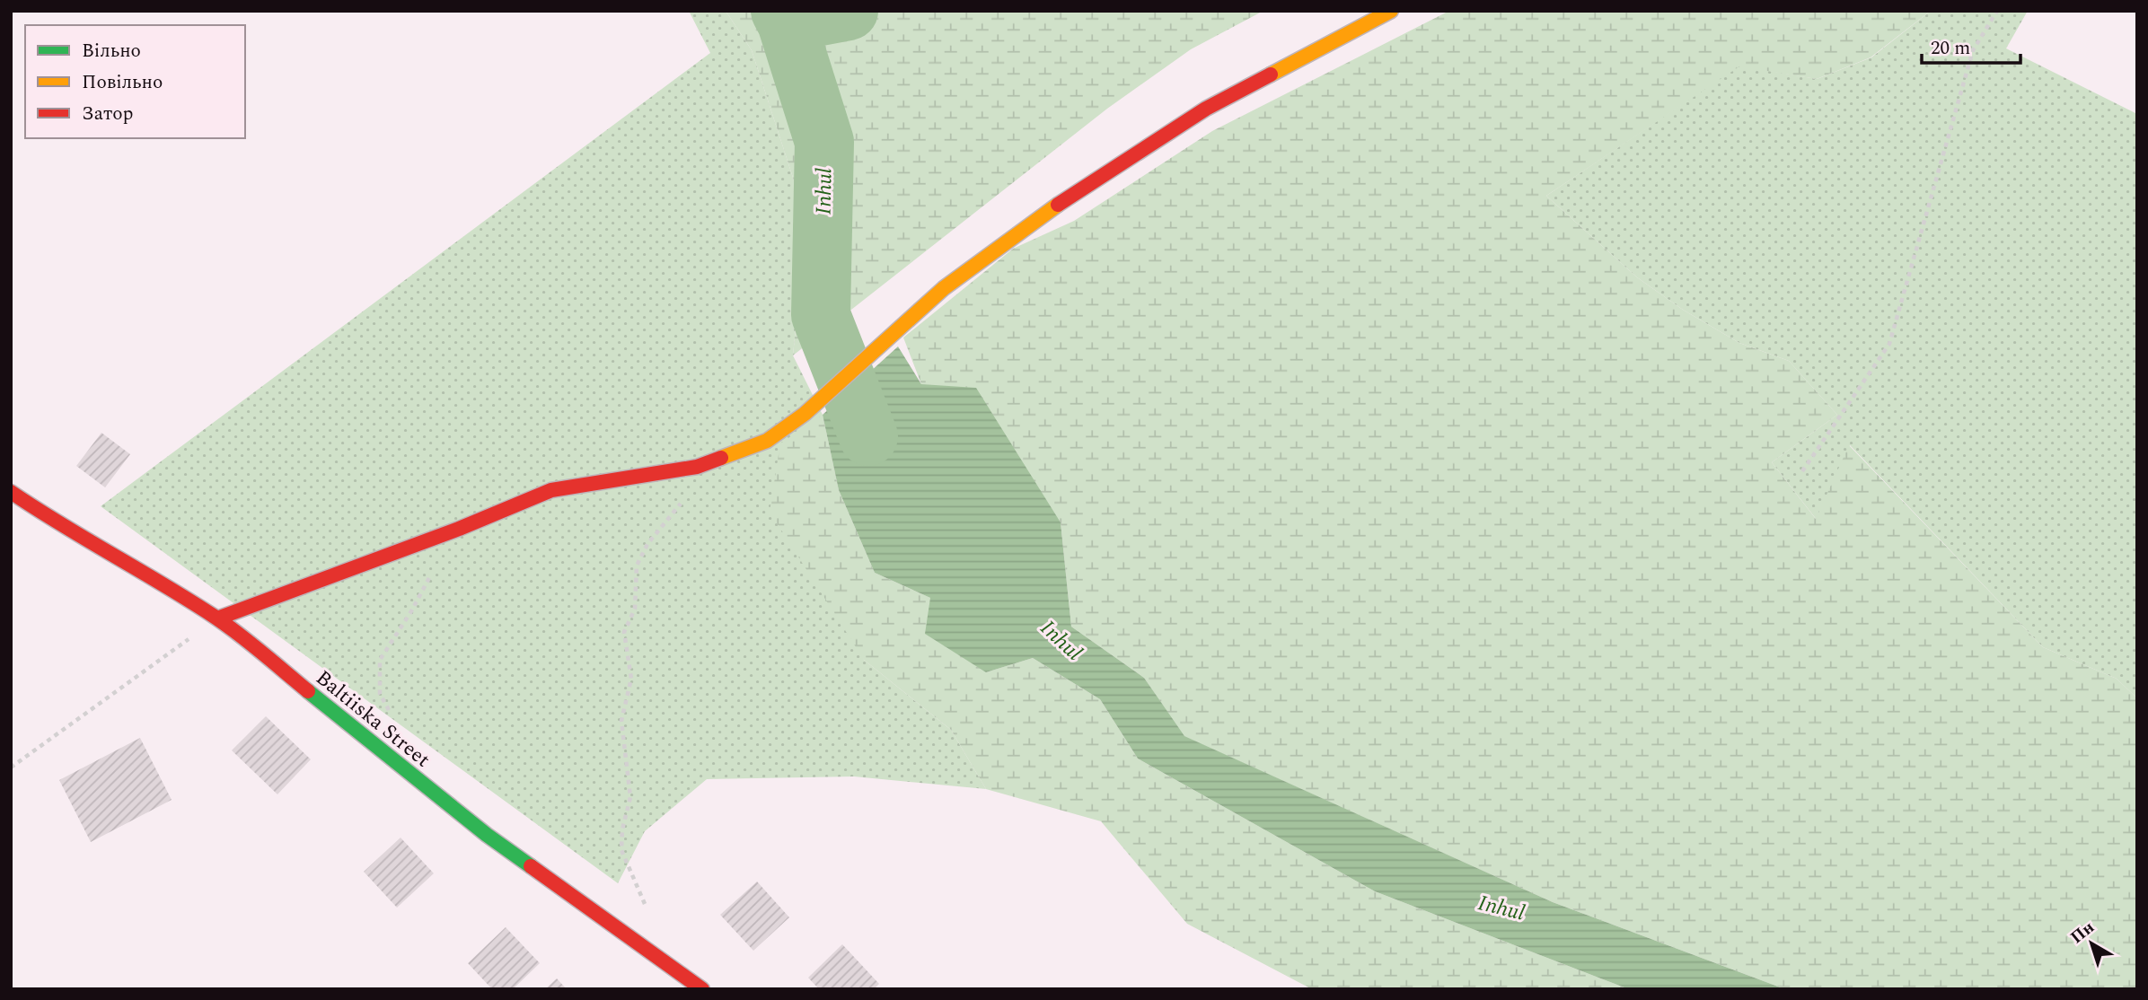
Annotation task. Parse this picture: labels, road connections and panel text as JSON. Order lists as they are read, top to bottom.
{
  "streets": {
    "street": ["Baltiiska Street"]
  },
  "water": ["Inhul"],
  "legend": ["Вільно", "Повільно", "Затор"],
  "scale_bar": "20 m",
  "north": "top left"
}
